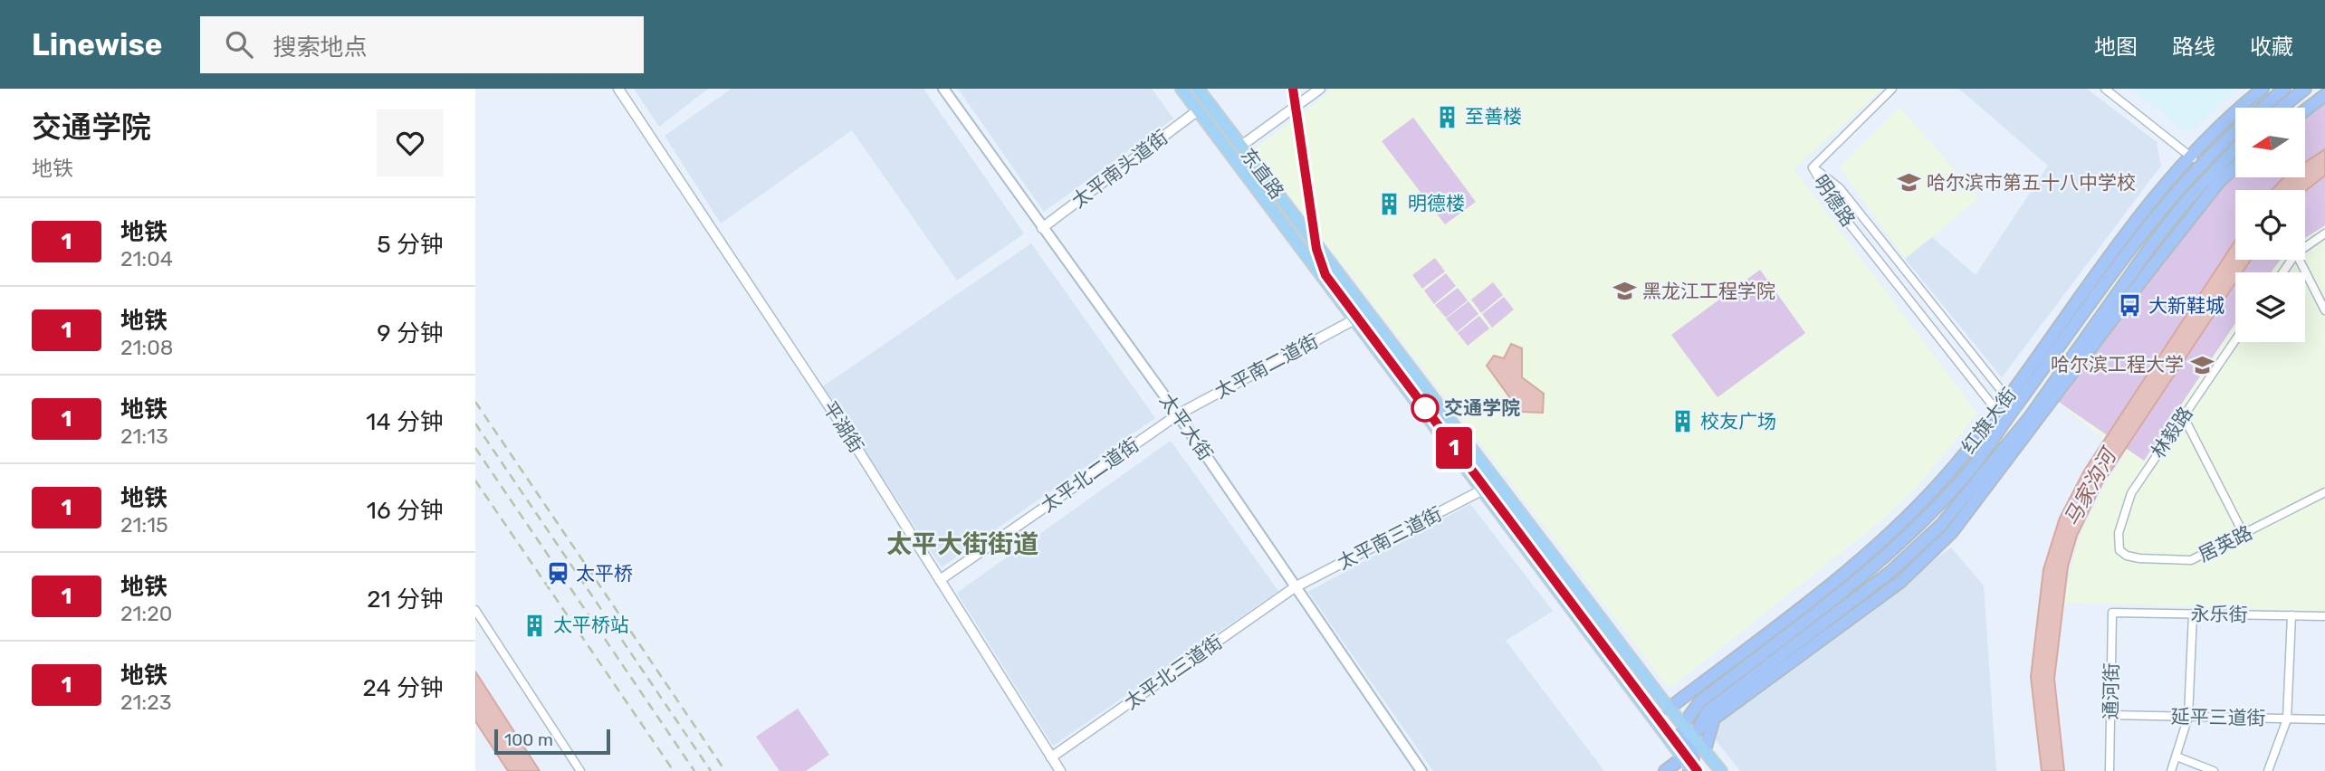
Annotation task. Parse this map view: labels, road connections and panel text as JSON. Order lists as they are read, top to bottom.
{
  "streets": {
    "highway": ["东直路"],
    "main road": ["红旗大街", "太平大街"],
    "street": [
      "太平南头道街",
      "明德路",
      "太平南二道街",
      "平湖街",
      "林毅路",
      "太平北二道街",
      "太平南三道街",
      "居英路",
      "永乐街",
      "太平北三道街",
      "通河街",
      "延平三道街"
    ]
  },
  "crossings": [
    ["太平南头道街", "东直路"],
    ["太平南头道街", "太平大街"],
    ["东直路", "太平南二道街"],
    ["东直路", "红旗大街"],
    ["东直路", "太平南三道街"],
    ["明德路", "红旗大街"],
    ["太平南二道街", "太平大街"],
    ["太平南二道街", "太平北二道街"],
    ["平湖街", "太平北二道街"],
    ["平湖街", "太平北三道街"],
    ["太平大街", "太平北二道街"],
    ["太平大街", "太平南三道街"],
    ["太平大街", "太平北三道街"],
    ["林毅路", "居英路"],
    ["太平南三道街", "太平北三道街"],
    ["永乐街", "通河街"],
    ["通河街", "延平三道街"]
  ],
  "districts": ["太平大街街道"],
  "water": ["马家沟河"],
  "places": {
    "building": [
      "至善楼",
      "明德楼",
      "校友广场",
      "太平桥站"
    ],
    "school or university": ["哈尔滨市第五十八中学校", "黑龙江工程学院", "哈尔滨工程大学"],
    "bus stop": ["大新鞋城"],
    "other": ["交通学院"],
    "station": ["太平桥"]
  },
  "lines": ["metro line 1"],
  "scale_bar": "100 m",
  "north": "left",
  "page": {
    "header": "Linewise",
    "search": "搜索地点",
    "nav": ["地图", "路线", "收藏"],
    "heading": ["交通学院", "地铁"],
    "on_map": "1",
    "list": [
      {
        "mark": "1",
        "name": "地铁",
        "note": "21:04",
        "value": "5 分钟"
      },
      {
        "mark": "1",
        "name": "地铁",
        "note": "21:08",
        "value": "9 分钟"
      },
      {
        "mark": "1",
        "name": "地铁",
        "note": "21:13",
        "value": "14 分钟"
      },
      {
        "mark": "1",
        "name": "地铁",
        "note": "21:15",
        "value": "16 分钟"
      },
      {
        "mark": "1",
        "name": "地铁",
        "note": "21:20",
        "value": "21 分钟"
      },
      {
        "mark": "1",
        "name": "地铁",
        "note": "21:23",
        "value": "24 分钟"
      }
    ],
    "scale": "100 m"
  }
}
